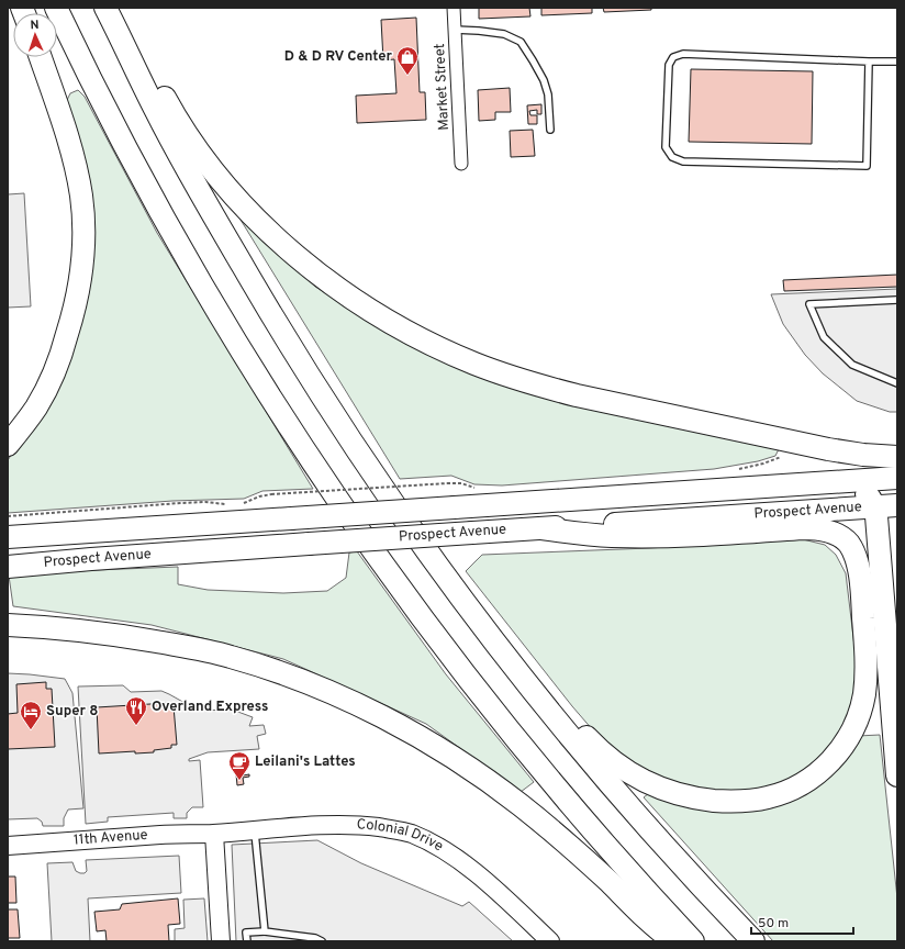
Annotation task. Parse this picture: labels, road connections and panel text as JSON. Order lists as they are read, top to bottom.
{
  "streets": {
    "highway": ["Prospect Avenue"],
    "main road": ["11th Avenue", "Colonial Drive"],
    "street": ["Market Street"]
  },
  "crossings": [
    ["11th Avenue", "Colonial Drive"]
  ],
  "places": {
    "shop": ["D & D RV Center"],
    "restaurant": ["Overland Express"],
    "hotel": ["Super 8"],
    "cafe": ["Leilani's Lattes"]
  },
  "scale_bar": "50 m",
  "north": "top"
}
